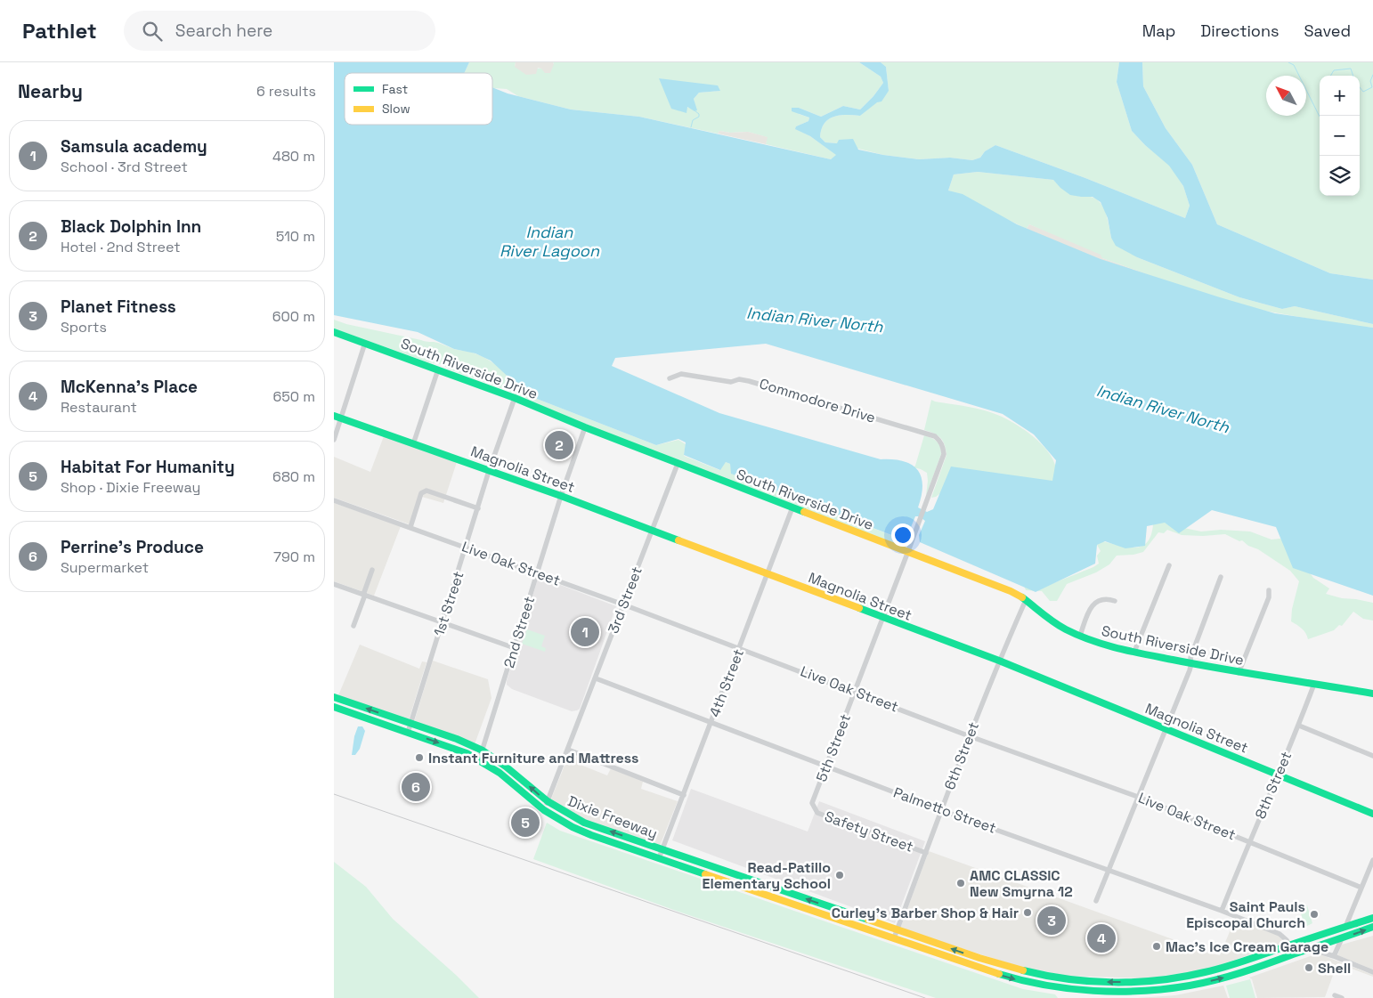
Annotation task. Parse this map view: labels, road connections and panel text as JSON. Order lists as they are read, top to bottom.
{
  "streets": {
    "main road": ["South Riverside Drive", "Magnolia Street", "Dixie Freeway"],
    "street": [
      "Commodore Drive",
      "Live Oak Street",
      "3rd Street",
      "1st Street",
      "2nd Street",
      "4th Street",
      "5th Street",
      "6th Street",
      "8th Street",
      "Palmetto Street",
      "Safety Street"
    ]
  },
  "crossings": [
    ["South Riverside Drive", "3rd Street"],
    ["South Riverside Drive", "1st Street"],
    ["South Riverside Drive", "2nd Street"],
    ["South Riverside Drive", "4th Street"],
    ["South Riverside Drive", "5th Street"],
    ["South Riverside Drive", "6th Street"],
    ["South Riverside Drive", "8th Street"],
    ["Commodore Drive", "5th Street"],
    ["Magnolia Street", "3rd Street"],
    ["Magnolia Street", "1st Street"],
    ["Magnolia Street", "2nd Street"],
    ["Magnolia Street", "4th Street"],
    ["Magnolia Street", "5th Street"],
    ["Magnolia Street", "6th Street"],
    ["Magnolia Street", "8th Street"],
    ["Live Oak Street", "3rd Street"],
    ["Live Oak Street", "1st Street"],
    ["Live Oak Street", "2nd Street"],
    ["Live Oak Street", "4th Street"],
    ["Live Oak Street", "5th Street"],
    ["Live Oak Street", "6th Street"],
    ["Live Oak Street", "8th Street"],
    ["3rd Street", "Palmetto Street"],
    ["3rd Street", "Dixie Freeway"],
    ["1st Street", "Dixie Freeway"],
    ["2nd Street", "Dixie Freeway"],
    ["4th Street", "Palmetto Street"],
    ["4th Street", "Dixie Freeway"],
    ["5th Street", "Palmetto Street"],
    ["5th Street", "Safety Street"],
    ["6th Street", "Palmetto Street"],
    ["6th Street", "Dixie Freeway"],
    ["6th Street", "Safety Street"],
    ["8th Street", "Palmetto Street"],
    ["Palmetto Street", "Dixie Freeway"]
  ],
  "water": ["Indian River Lagoon", "Indian River North"],
  "places": [
    "Instant Furniture and Mattress",
    "Read-Patillo Elementary School",
    "AMC CLASSIC New Smyrna 12",
    "Curley's Barber Shop & Hair",
    "Saint Pauls Episcopal Church",
    "Mac's Ice Cream Garage",
    "Shell"
  ],
  "legend": ["Fast", "Slow"],
  "north": "top left",
  "page": {
    "header": "Pathlet",
    "search": "Search here",
    "nav": ["Map", "Directions", "Saved"],
    "heading": ["Nearby", "6 results"],
    "map_buttons": ["+", "−"],
    "list": [
      {
        "mark": "1",
        "name": "Samsula academy",
        "note": "School · 3rd Street",
        "value": "480 m"
      },
      {
        "mark": "2",
        "name": "Black Dolphin Inn",
        "note": "Hotel · 2nd Street",
        "value": "510 m"
      },
      {
        "mark": "3",
        "name": "Planet Fitness",
        "note": "Sports",
        "value": "600 m"
      },
      {
        "mark": "4",
        "name": "McKenna's Place",
        "note": "Restaurant",
        "value": "650 m"
      },
      {
        "mark": "5",
        "name": "Habitat For Humanity",
        "note": "Shop · Dixie Freeway",
        "value": "680 m"
      },
      {
        "mark": "6",
        "name": "Perrine's Produce",
        "note": "Supermarket",
        "value": "790 m"
      }
    ],
    "pins": [
      "2",
      "1",
      "6",
      "5",
      "3",
      "4"
    ]
  }
}
